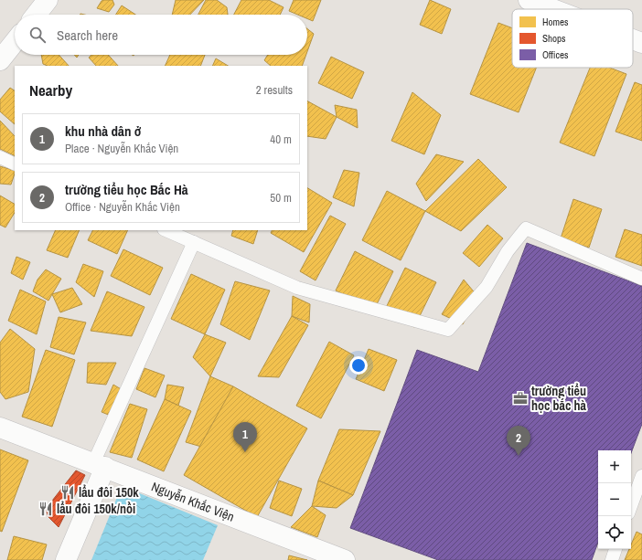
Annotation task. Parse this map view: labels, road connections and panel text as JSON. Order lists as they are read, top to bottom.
{
  "streets": {
    "street": ["Nguyễn Khắc Viện"]
  },
  "places": {
    "office": ["trường tiểu học bắc hà"],
    "restaurant": ["lẩu đôi 150k", "lẩu đôi 150k/nồi"]
  },
  "legend": ["Homes", "Shops", "Offices"],
  "page": {
    "search": "Search here",
    "heading": ["Nearby", "2 results"],
    "list": [
      {
        "mark": "1",
        "name": "khu nhà dân ở",
        "note": "Place · Nguyễn Khắc Viện",
        "value": "40 m"
      },
      {
        "mark": "2",
        "name": "trường tiểu học Bắc Hà",
        "note": "Office · Nguyễn Khắc Viện",
        "value": "50 m"
      }
    ],
    "pins": ["1", "2"],
    "map_buttons": ["+", "−"]
  }
}
